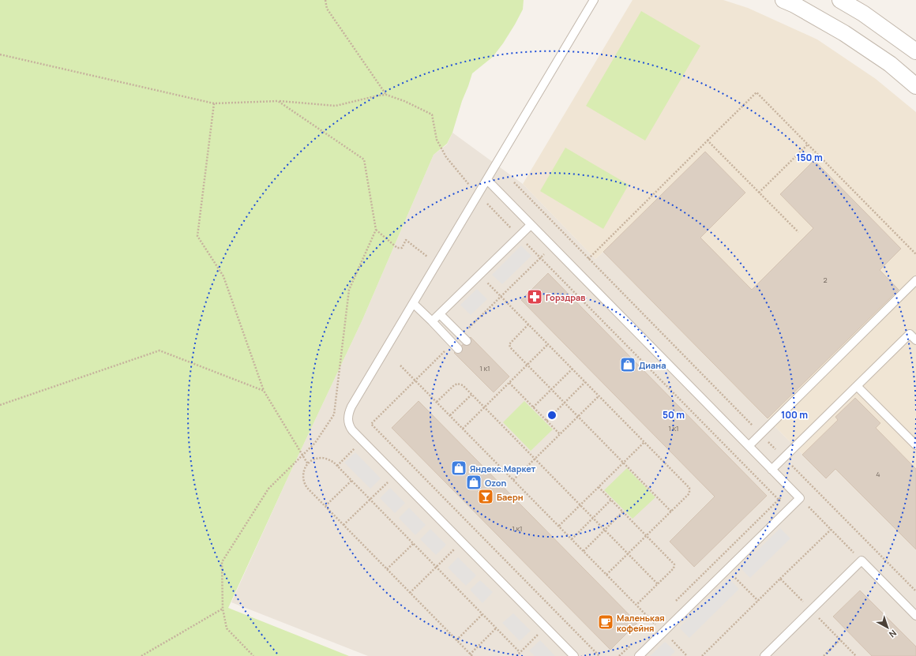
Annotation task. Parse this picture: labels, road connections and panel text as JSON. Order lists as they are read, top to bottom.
{
  "places": {
    "pharmacy": ["Горздрав"],
    "shop": ["Диана", "Яндекс.Маркет", "Ozon"],
    "bar": ["Баерн"],
    "cafe": ["Маленькая кофейня"]
  },
  "house_numbers": [
    "2",
    "1 к1",
    "1 к1",
    "4",
    "1 к1"
  ],
  "north": "bottom right",
  "rings": ["150 m", "50 m", "100 m"]
}
